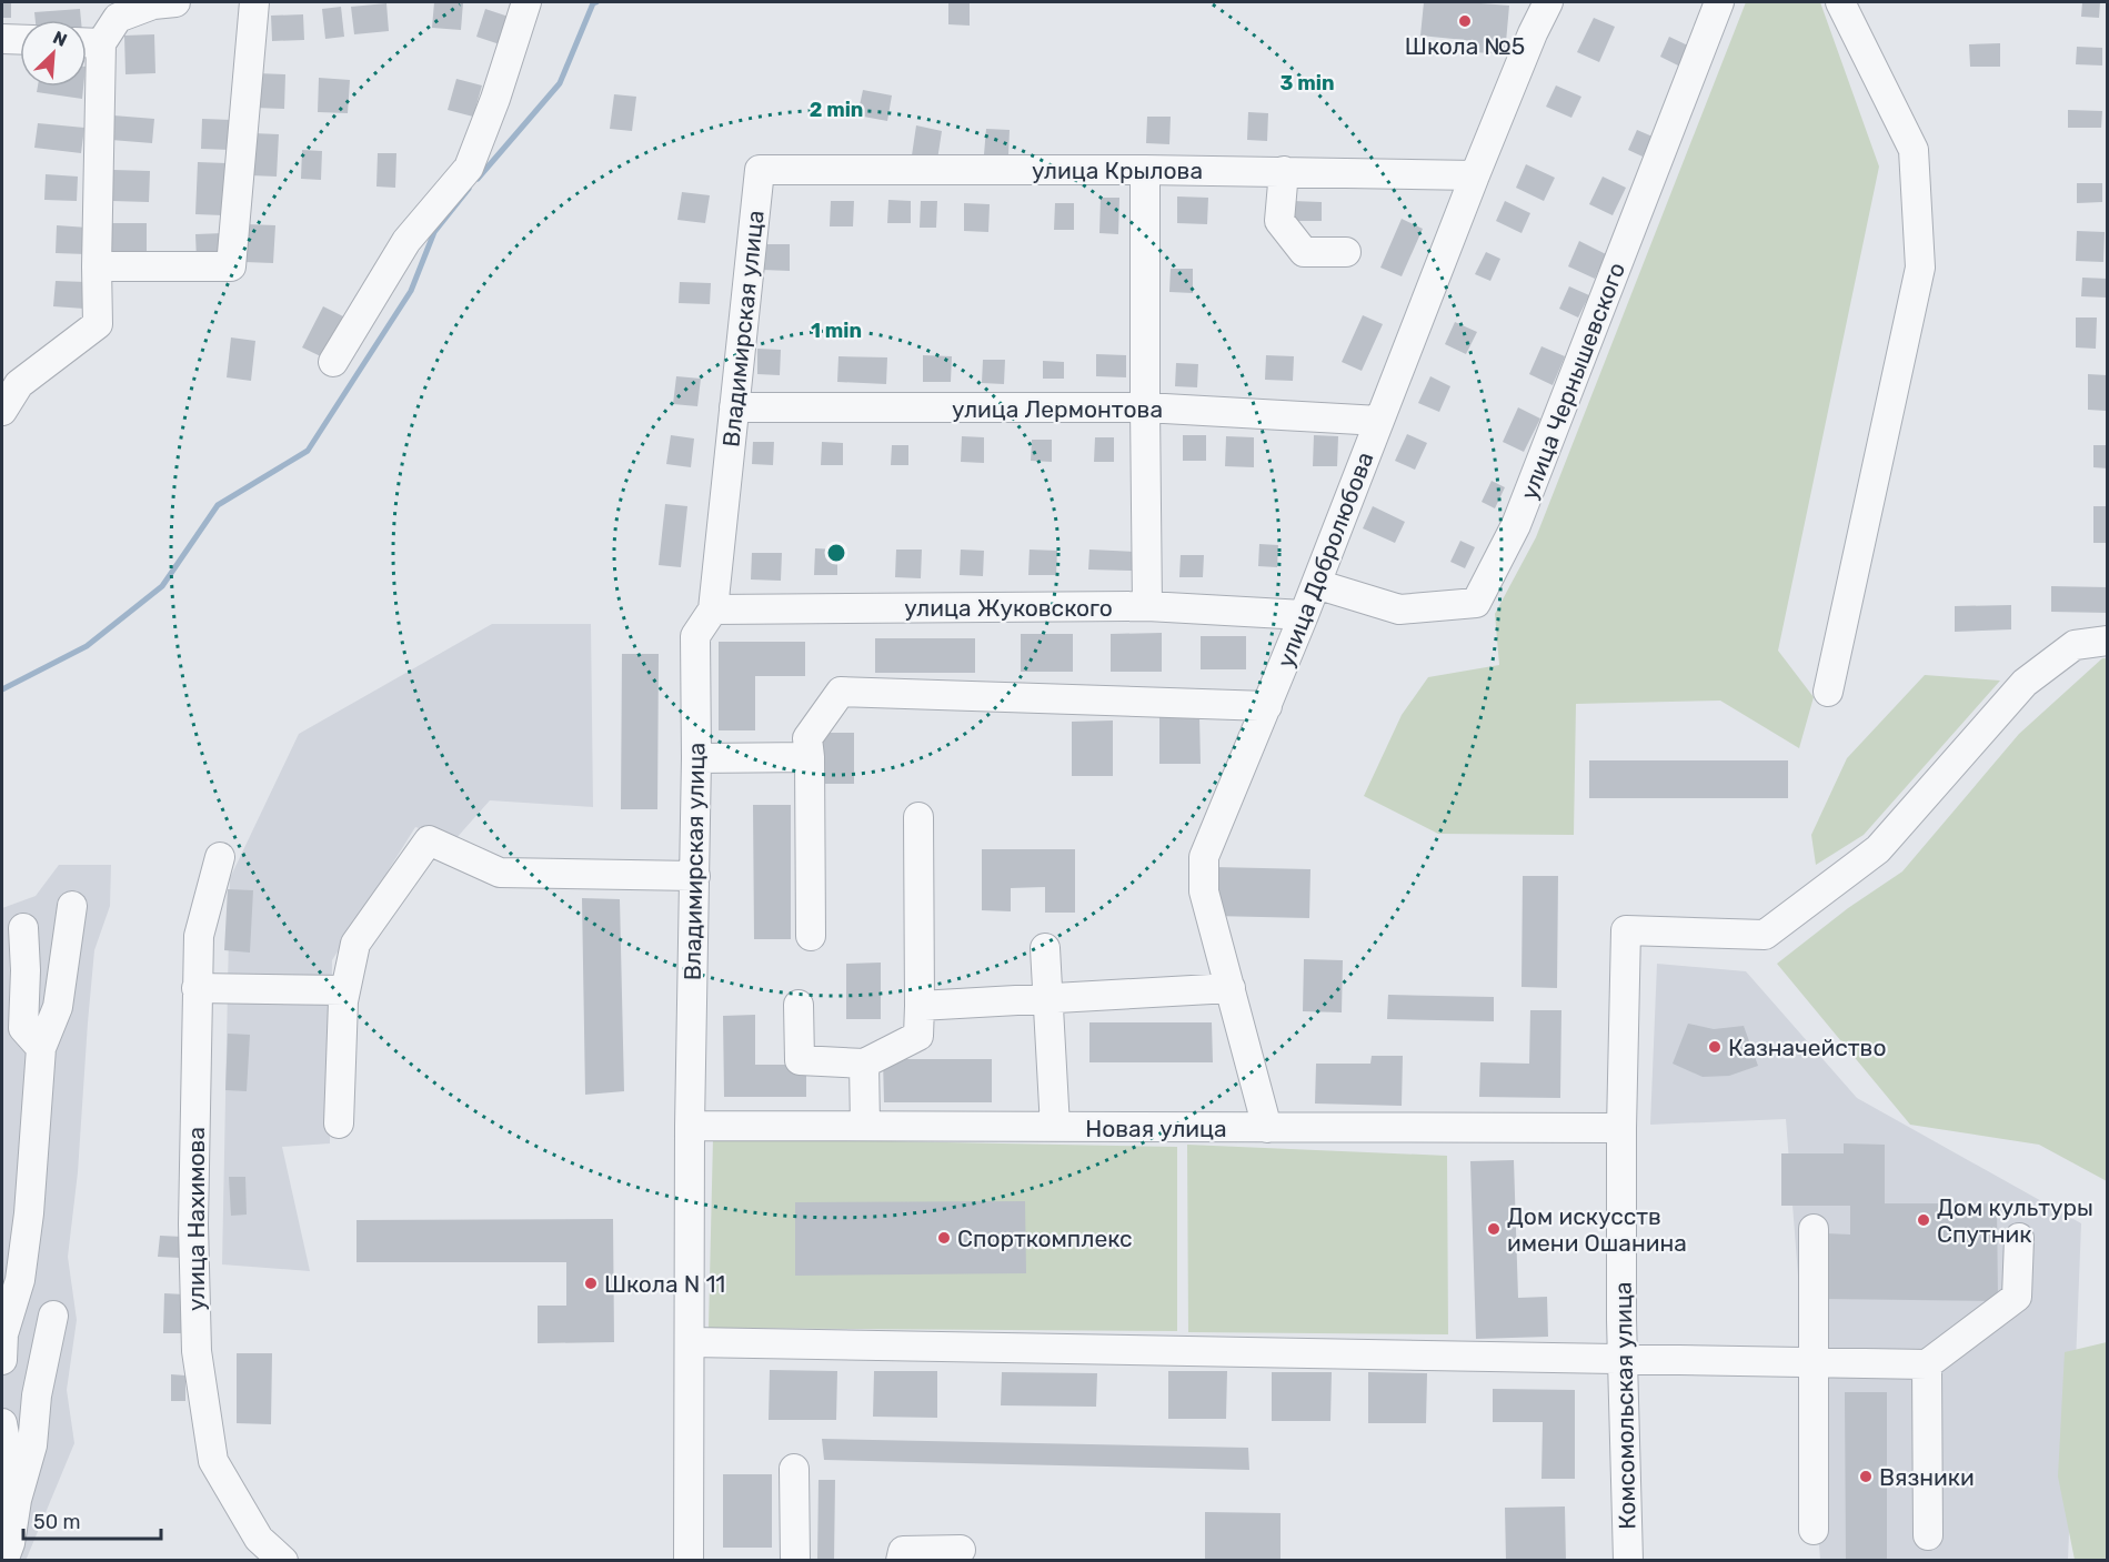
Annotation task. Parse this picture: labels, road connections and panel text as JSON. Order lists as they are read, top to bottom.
{
  "streets": {
    "street": [
      "улица Крылова",
      "Владимирская улица",
      "улица Чернышевского",
      "улица Лермонтова",
      "улица Добролюбова",
      "улица Жуковского",
      "Новая улица",
      "улица Нахимова",
      "Комсомольская улица"
    ]
  },
  "crossings": [
    ["улица Крылова", "Владимирская улица"],
    ["улица Крылова", "улица Добролюбова"],
    ["Владимирская улица", "улица Лермонтова"],
    ["Владимирская улица", "улица Жуковского"],
    ["Владимирская улица", "Новая улица"],
    ["улица Чернышевского", "улица Добролюбова"],
    ["улица Лермонтова", "улица Добролюбова"],
    ["улица Добролюбова", "улица Жуковского"],
    ["улица Добролюбова", "Новая улица"],
    ["Новая улица", "Комсомольская улица"]
  ],
  "places": [
    "Школа №5",
    "Казначейство",
    "Дом культуры Спутник",
    "Дом искусств имени Ошанина",
    "Спорткомплекс",
    "Школа N 11",
    "Вязники"
  ],
  "scale_bar": "50 m",
  "north": "top right",
  "rings": ["3 min", "2 min", "1 min"]
}
